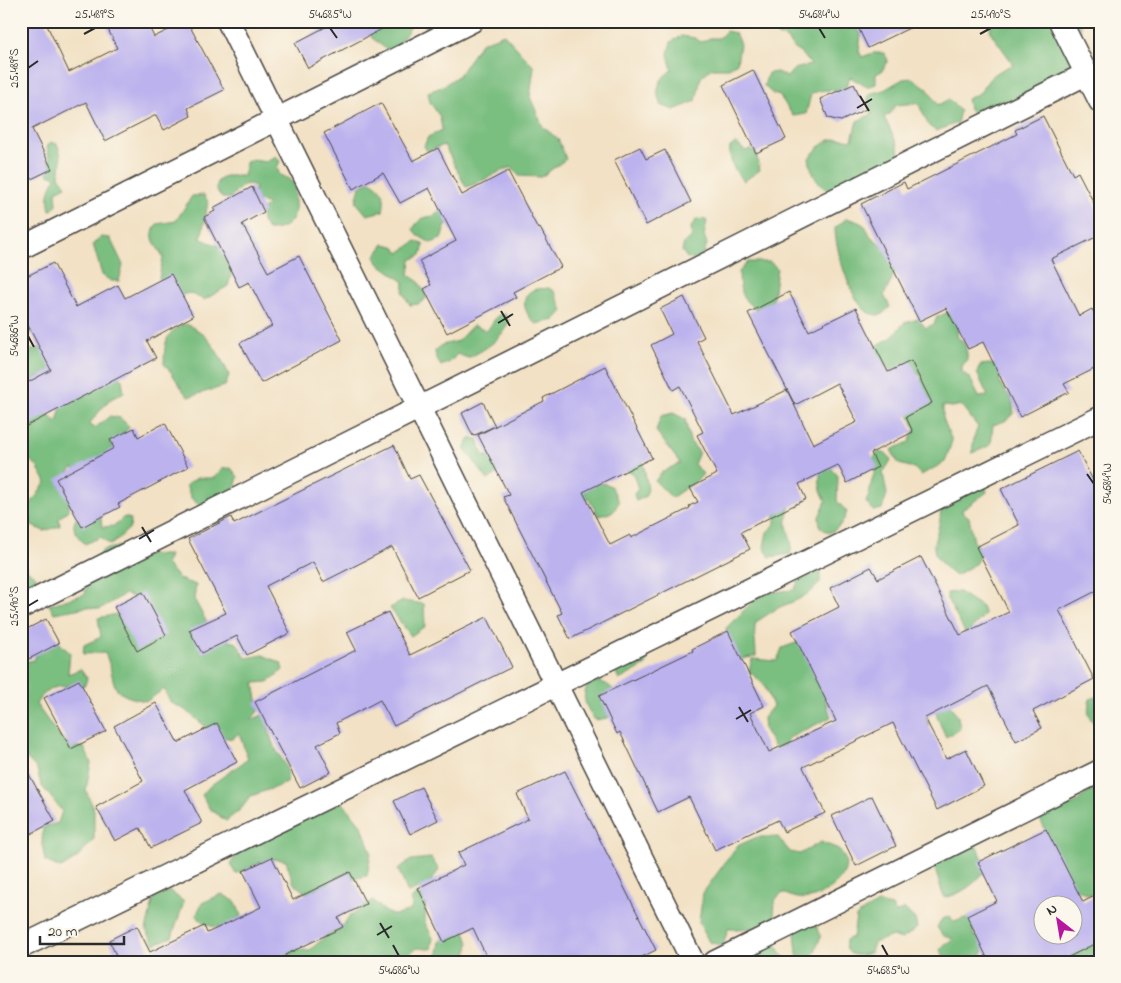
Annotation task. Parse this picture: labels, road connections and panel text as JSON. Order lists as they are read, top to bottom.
{
  "scale_bar": "20 m",
  "north": "top left",
  "coordinates": [
    "25.489°S",
    "54.685°W",
    "54.684°W",
    "25.490°S",
    "54.686°W"
  ]
}
